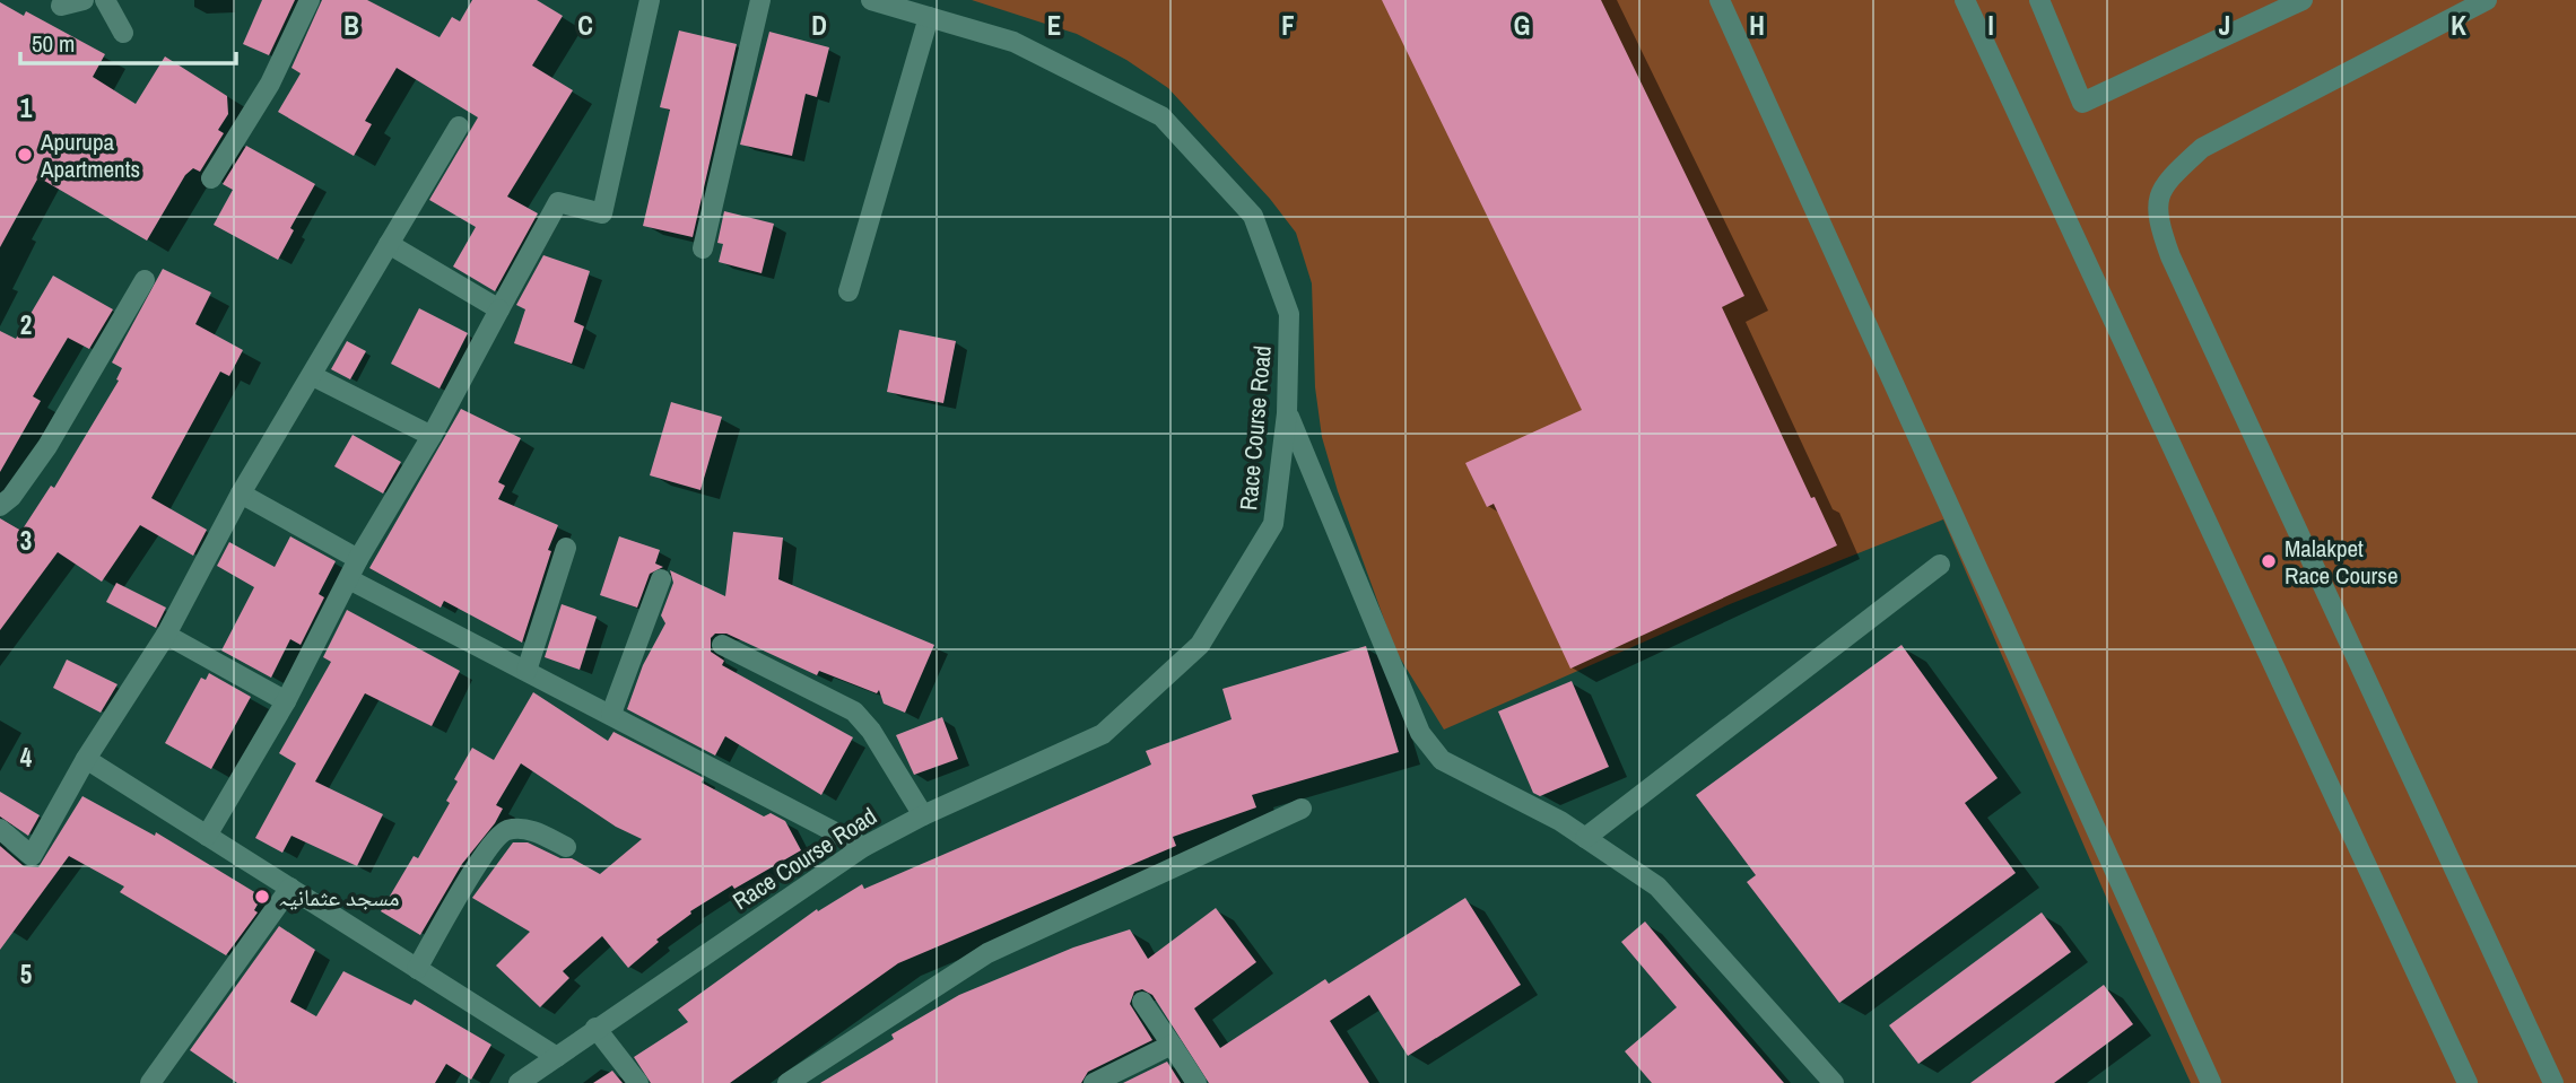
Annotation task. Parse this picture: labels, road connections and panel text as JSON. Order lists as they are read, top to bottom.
{
  "streets": {
    "street": ["Race Course Road"]
  },
  "places": ["Apurupa Apartments", "Malakpet Race Course", "مسجد عثمانیہ"],
  "scale_bar": "50 m",
  "grid": {
    "columns": [
      "B",
      "C",
      "D",
      "E",
      "F",
      "G",
      "H",
      "I",
      "J",
      "K"
    ],
    "rows": [
      "1",
      "2",
      "3",
      "4",
      "5"
    ]
  }
}
